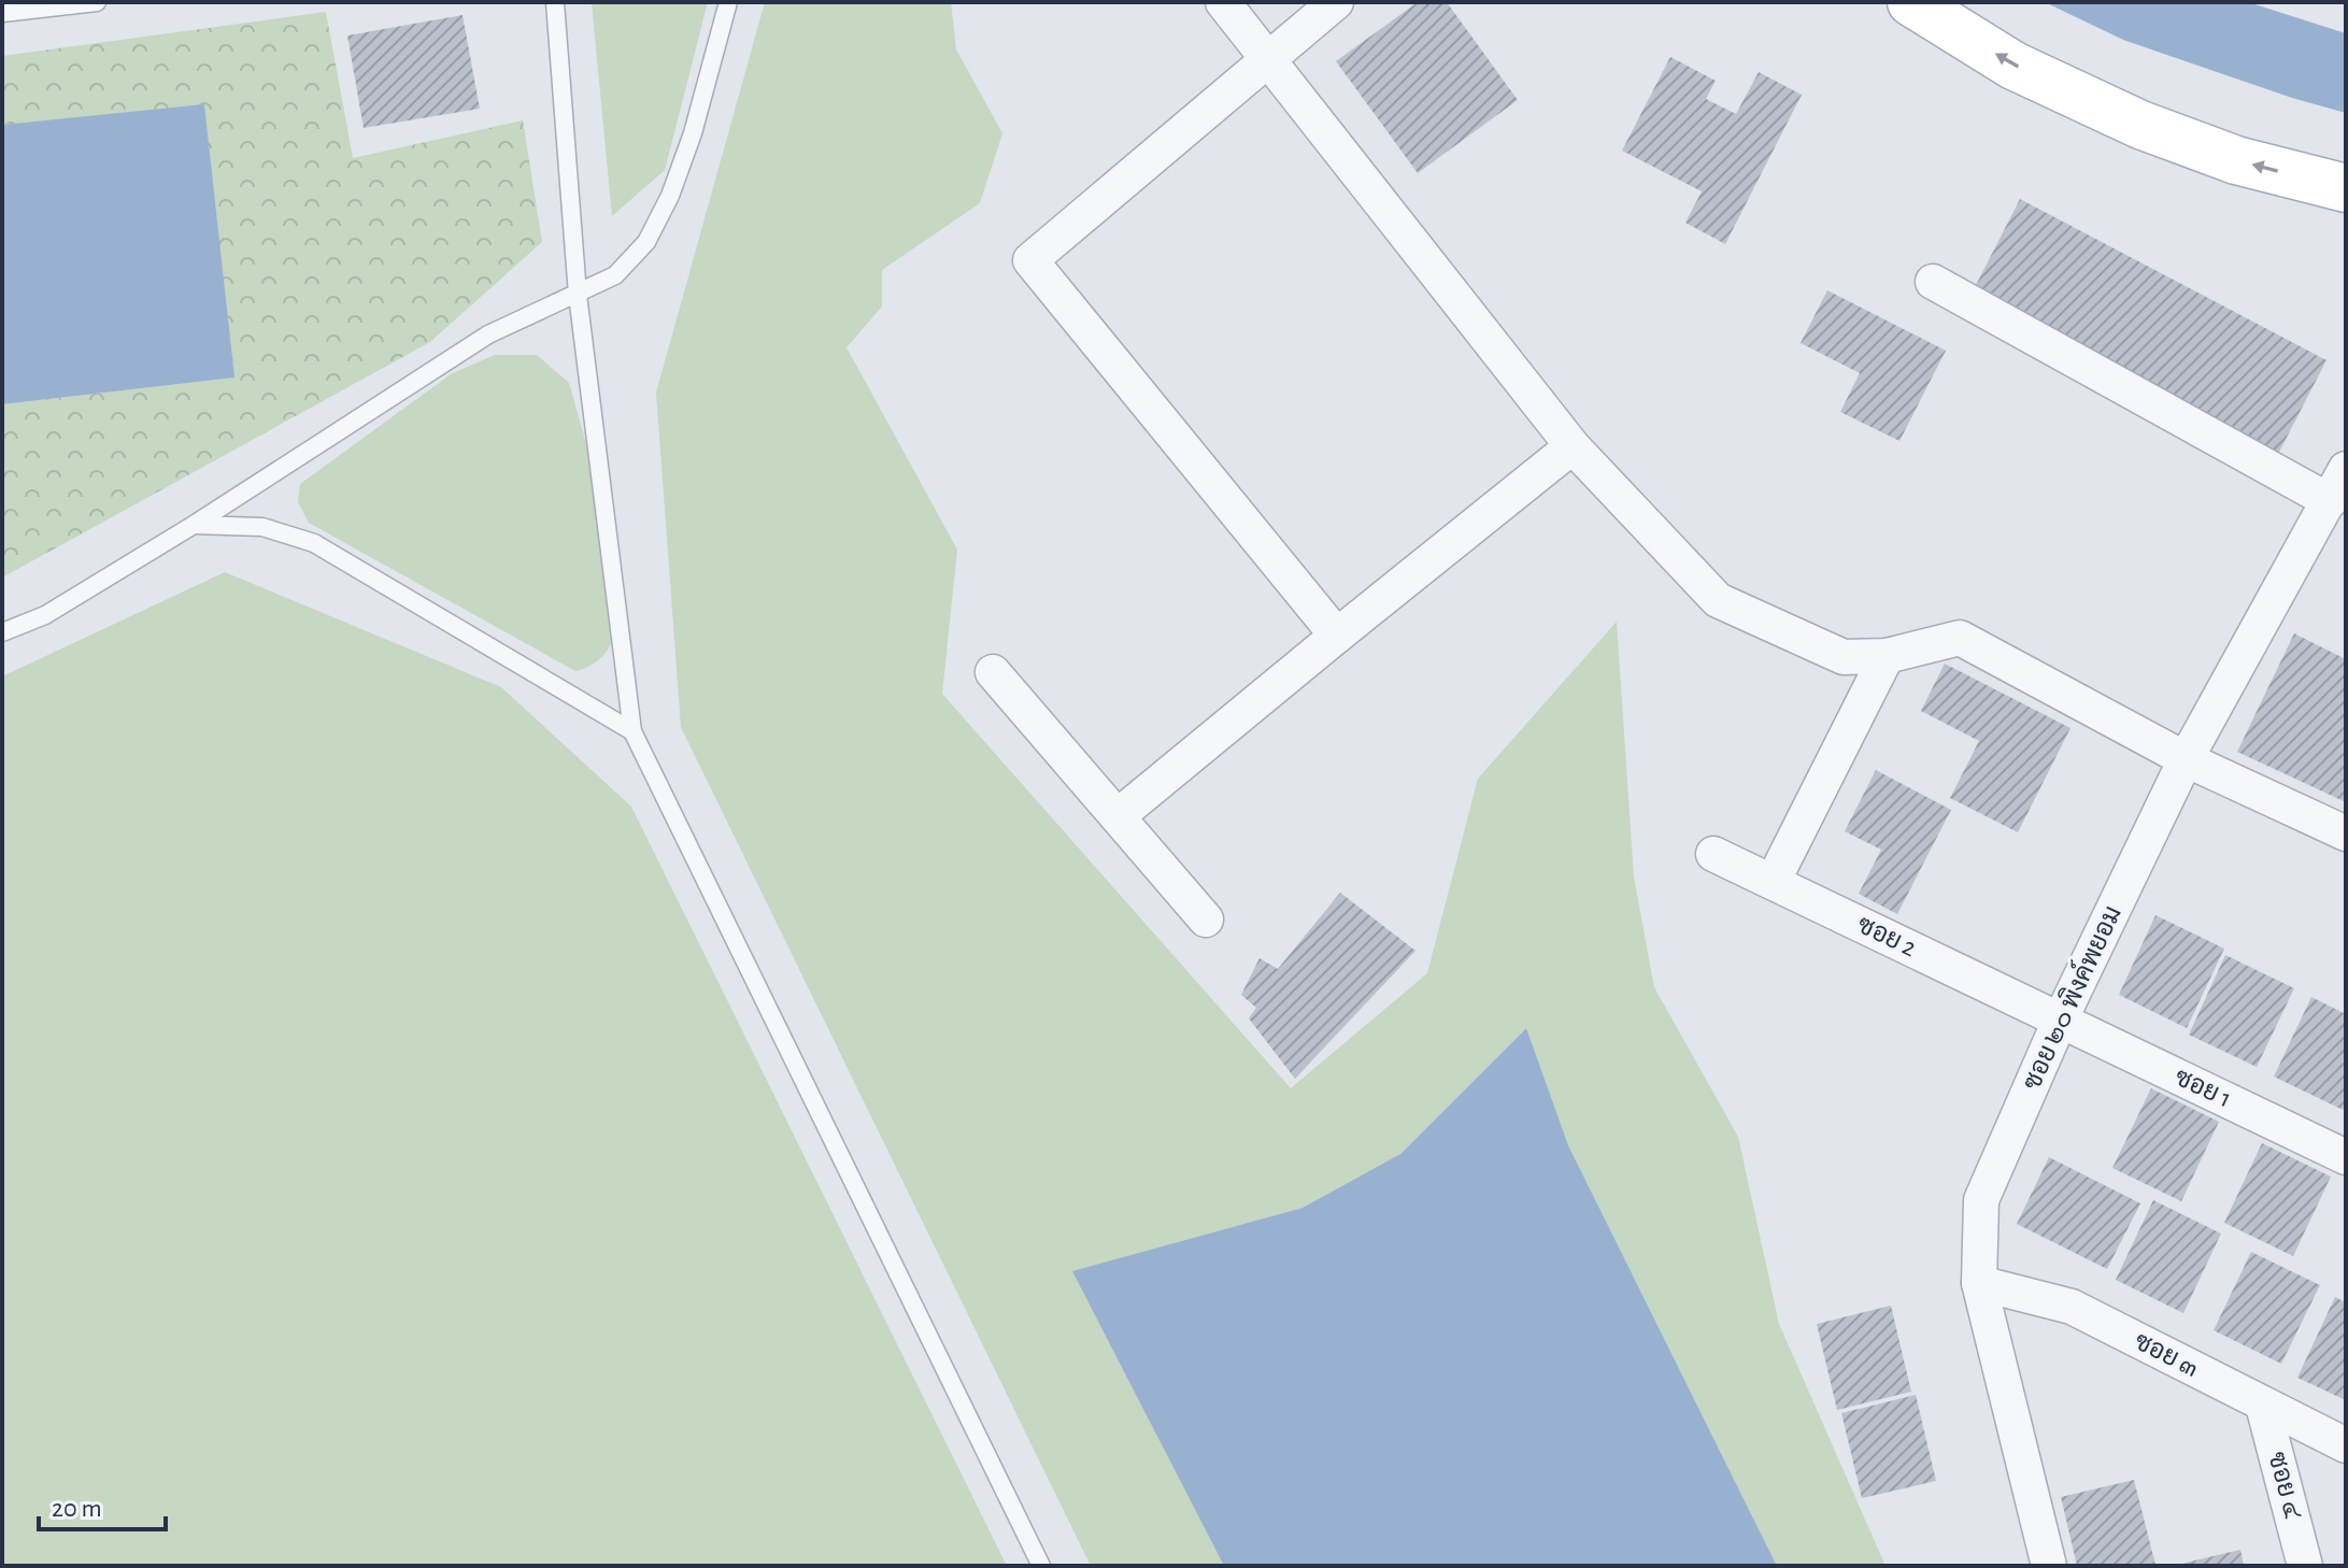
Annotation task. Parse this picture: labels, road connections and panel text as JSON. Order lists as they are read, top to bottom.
{
  "streets": {
    "street": [
      "ซอย 2",
      "ซอย ๒๐ พิงค์พยอม",
      "ซอย 1",
      "ซอย ๓",
      "ซอย ๔"
    ]
  },
  "crossings": [
    ["ซอย 2", "ซอย ๒๐ พิงค์พยอม"],
    ["ซอย 2", "ซอย 1"],
    ["ซอย ๒๐ พิงค์พยอม", "ซอย 1"],
    ["ซอย ๒๐ พิงค์พยอม", "ซอย ๓"],
    ["ซอย ๓", "ซอย ๔"]
  ],
  "scale_bar": "20 m"
}
